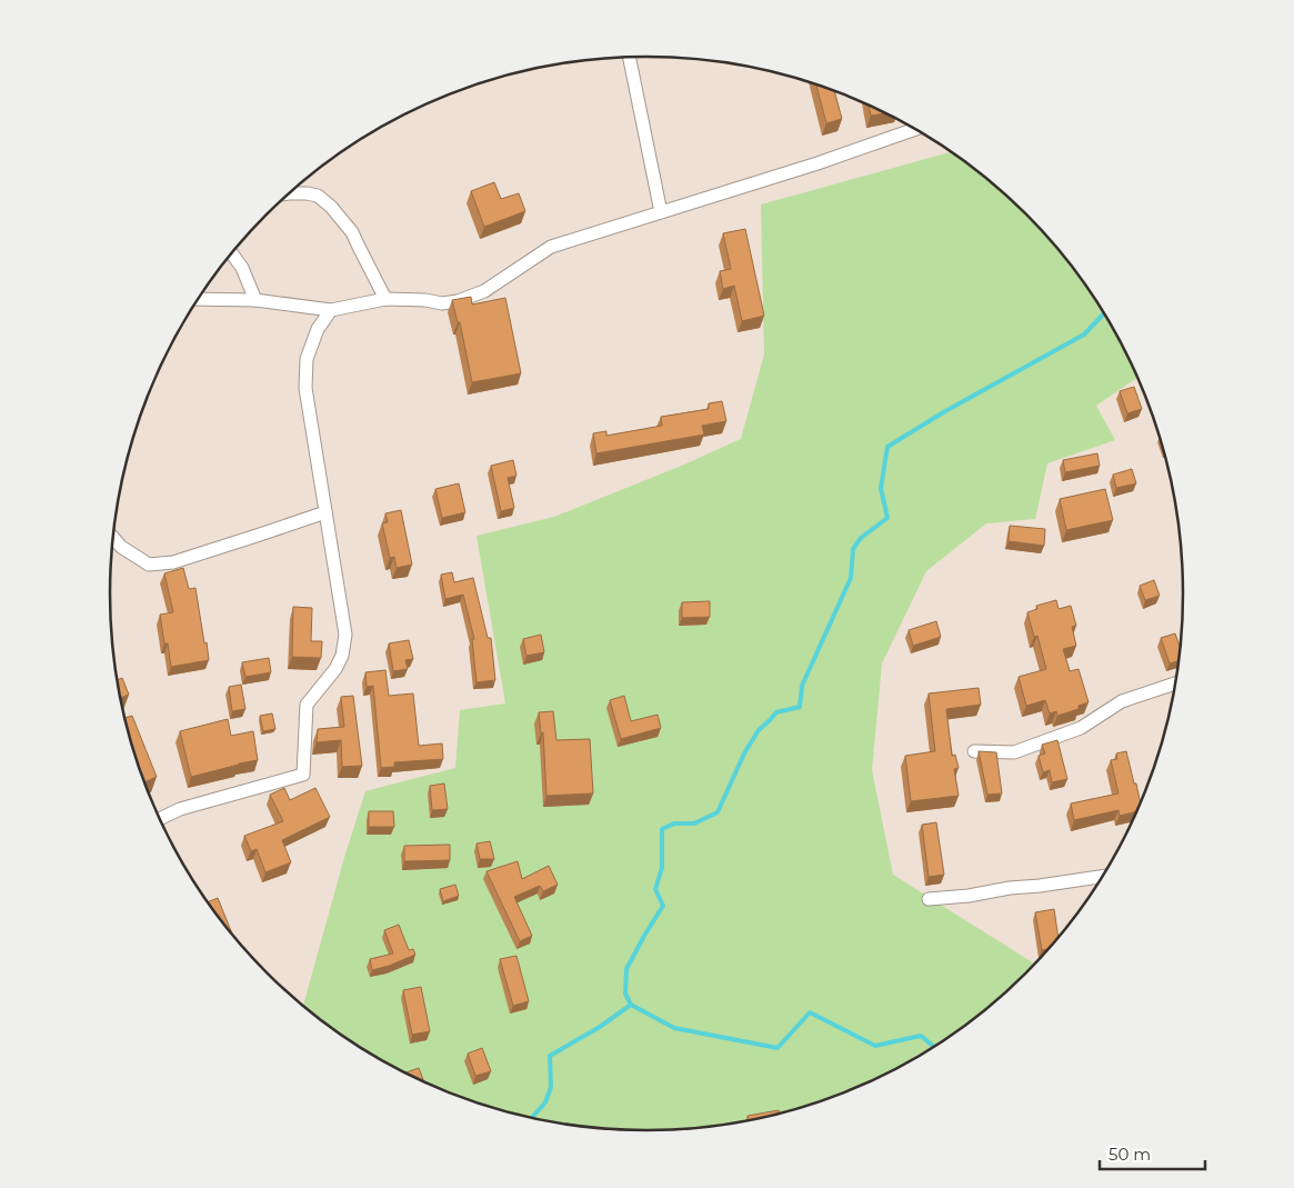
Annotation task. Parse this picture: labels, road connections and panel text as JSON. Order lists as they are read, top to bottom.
{
  "scale_bar": "50 m"
}
